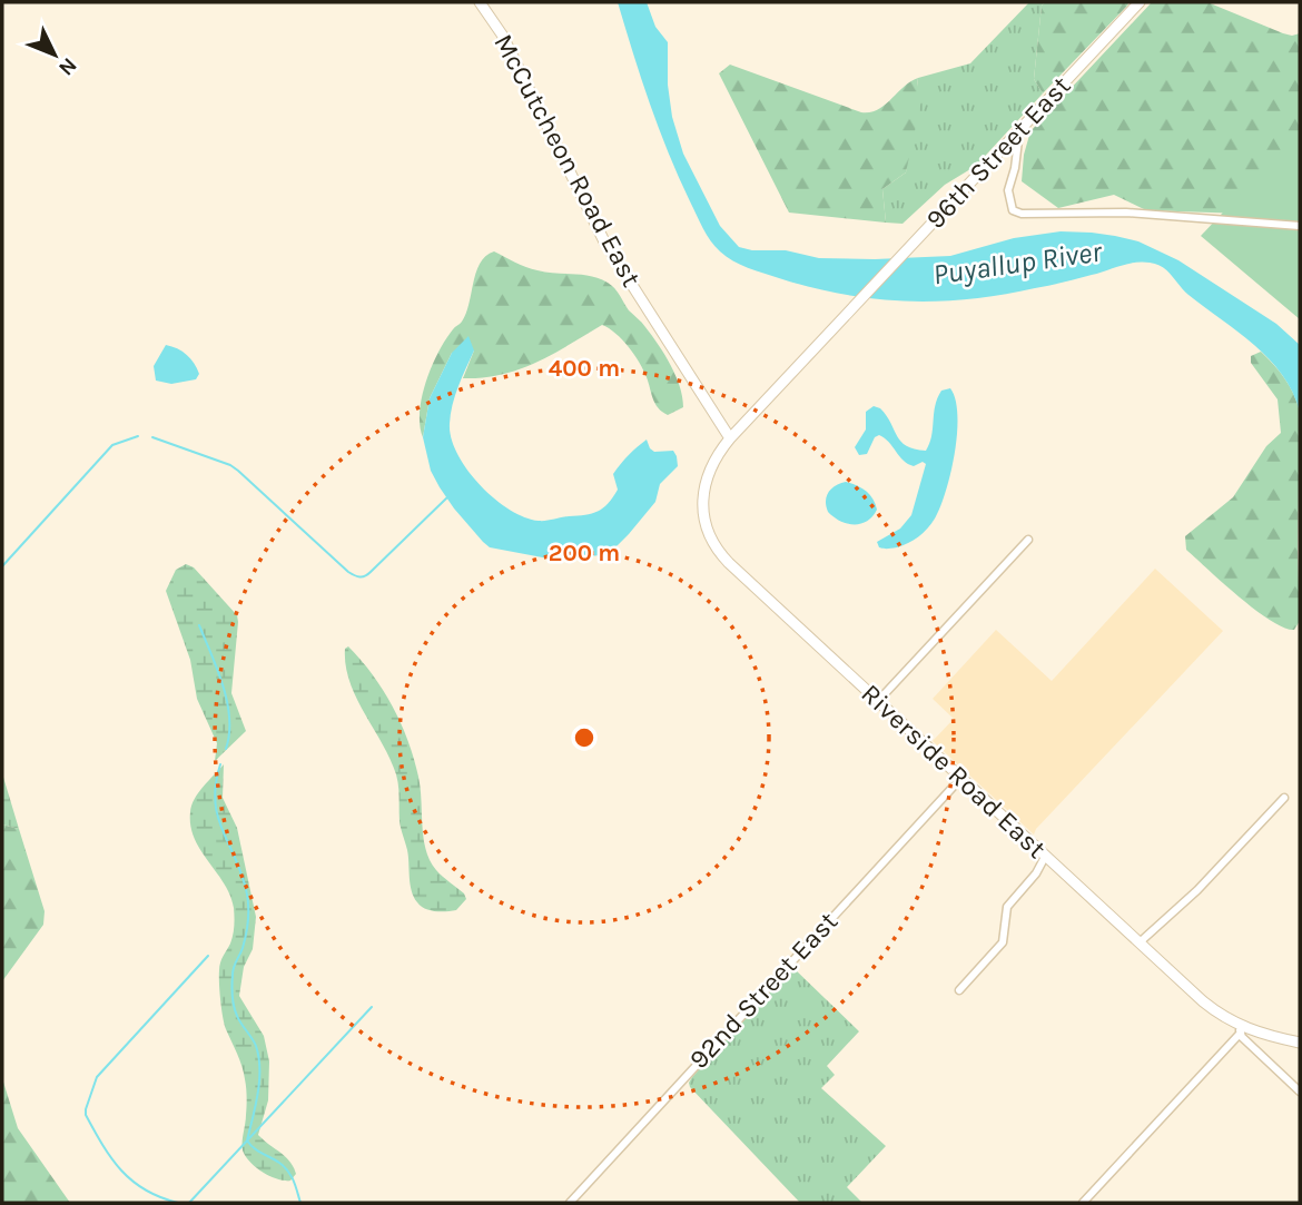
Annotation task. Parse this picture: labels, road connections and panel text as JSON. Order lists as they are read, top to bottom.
{
  "streets": {
    "street": [
      "96th Street East",
      "McCutcheon Road East",
      "Riverside Road East",
      "92nd Street East"
    ]
  },
  "crossings": [
    ["96th Street East", "McCutcheon Road East"],
    ["96th Street East", "Riverside Road East"],
    ["McCutcheon Road East", "Riverside Road East"],
    ["Riverside Road East", "92nd Street East"]
  ],
  "water": ["Puyallup River"],
  "north": "bottom right",
  "rings": ["400 m", "200 m"]
}
